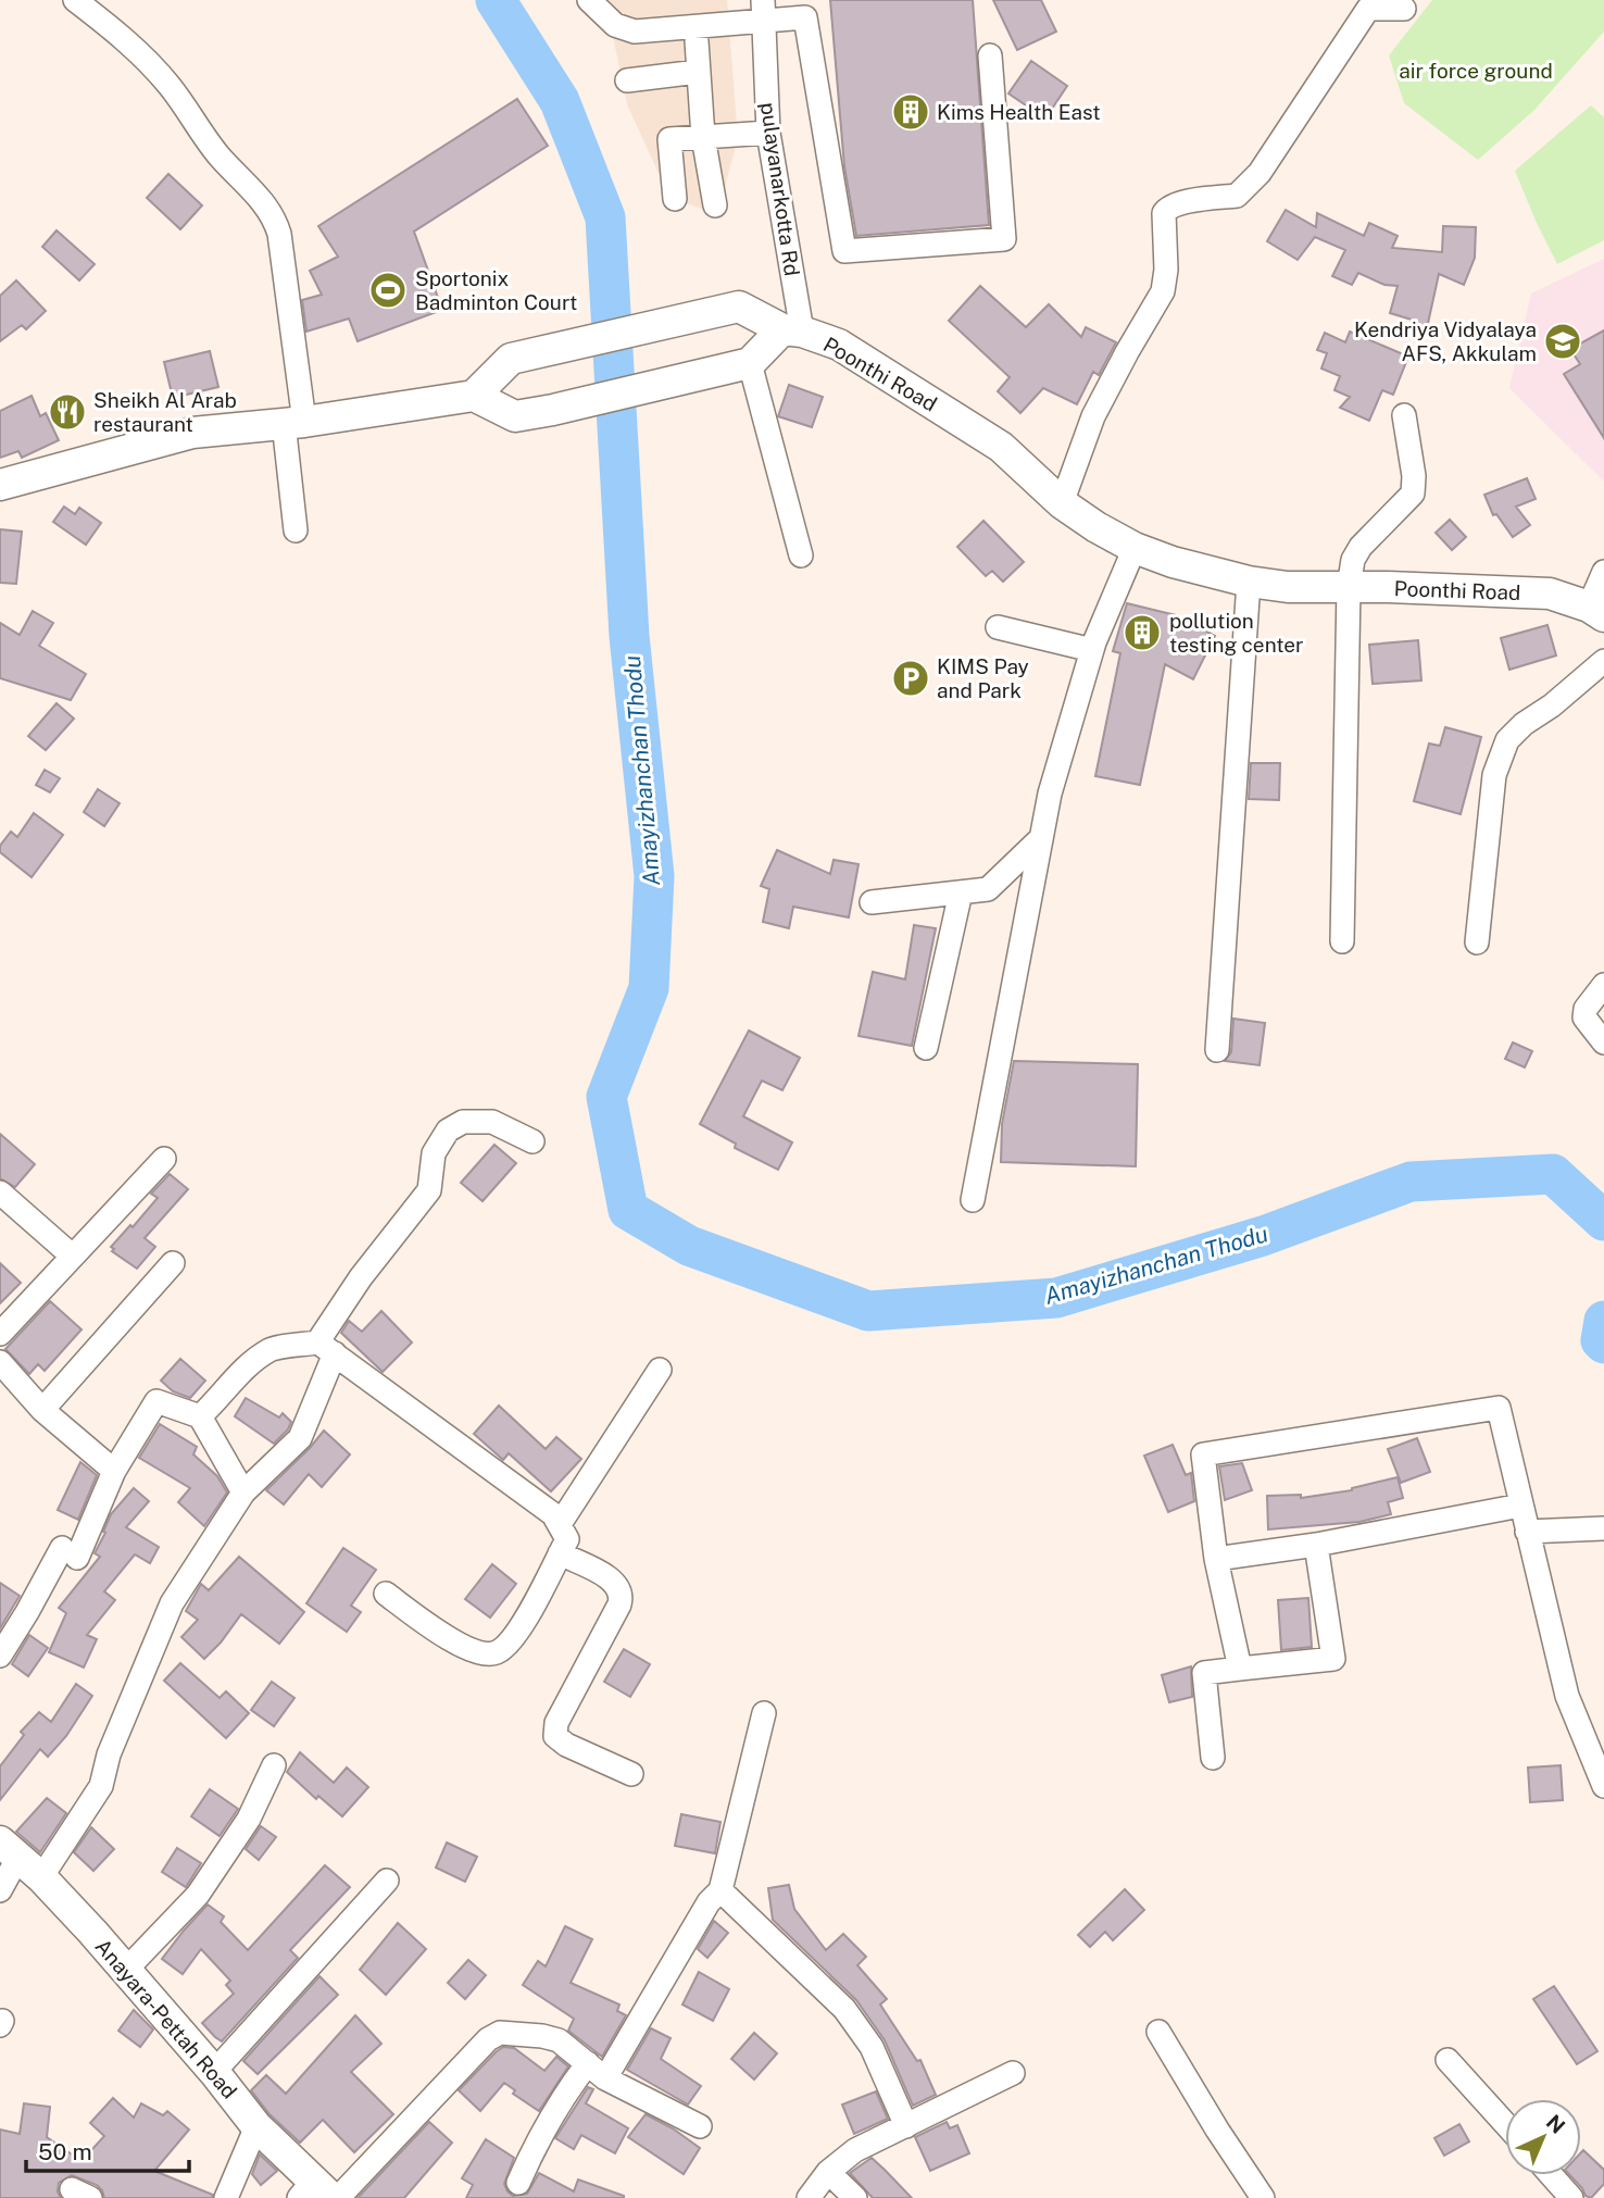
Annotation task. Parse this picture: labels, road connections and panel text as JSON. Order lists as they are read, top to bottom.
{
  "streets": {
    "main road": ["Poonthi Road", "Anayara-Pettah Road"],
    "street": ["pulayanarkotta Rd"]
  },
  "crossings": [
    ["pulayanarkotta Rd", "Poonthi Road"]
  ],
  "water": ["Amayizhanchan Thodu"],
  "parks": ["air force ground"],
  "places": {
    "building": ["Kims Health East", "pollution testing center"],
    "sports": ["Sportonix Badminton Court"],
    "school or university": ["Kendriya Vidyalaya AFS, Akkulam"],
    "restaurant": ["Sheikh Al Arab restaurant"],
    "parking": ["KIMS Pay and Park"]
  },
  "scale_bar": "50 m",
  "north": "top right"
}
